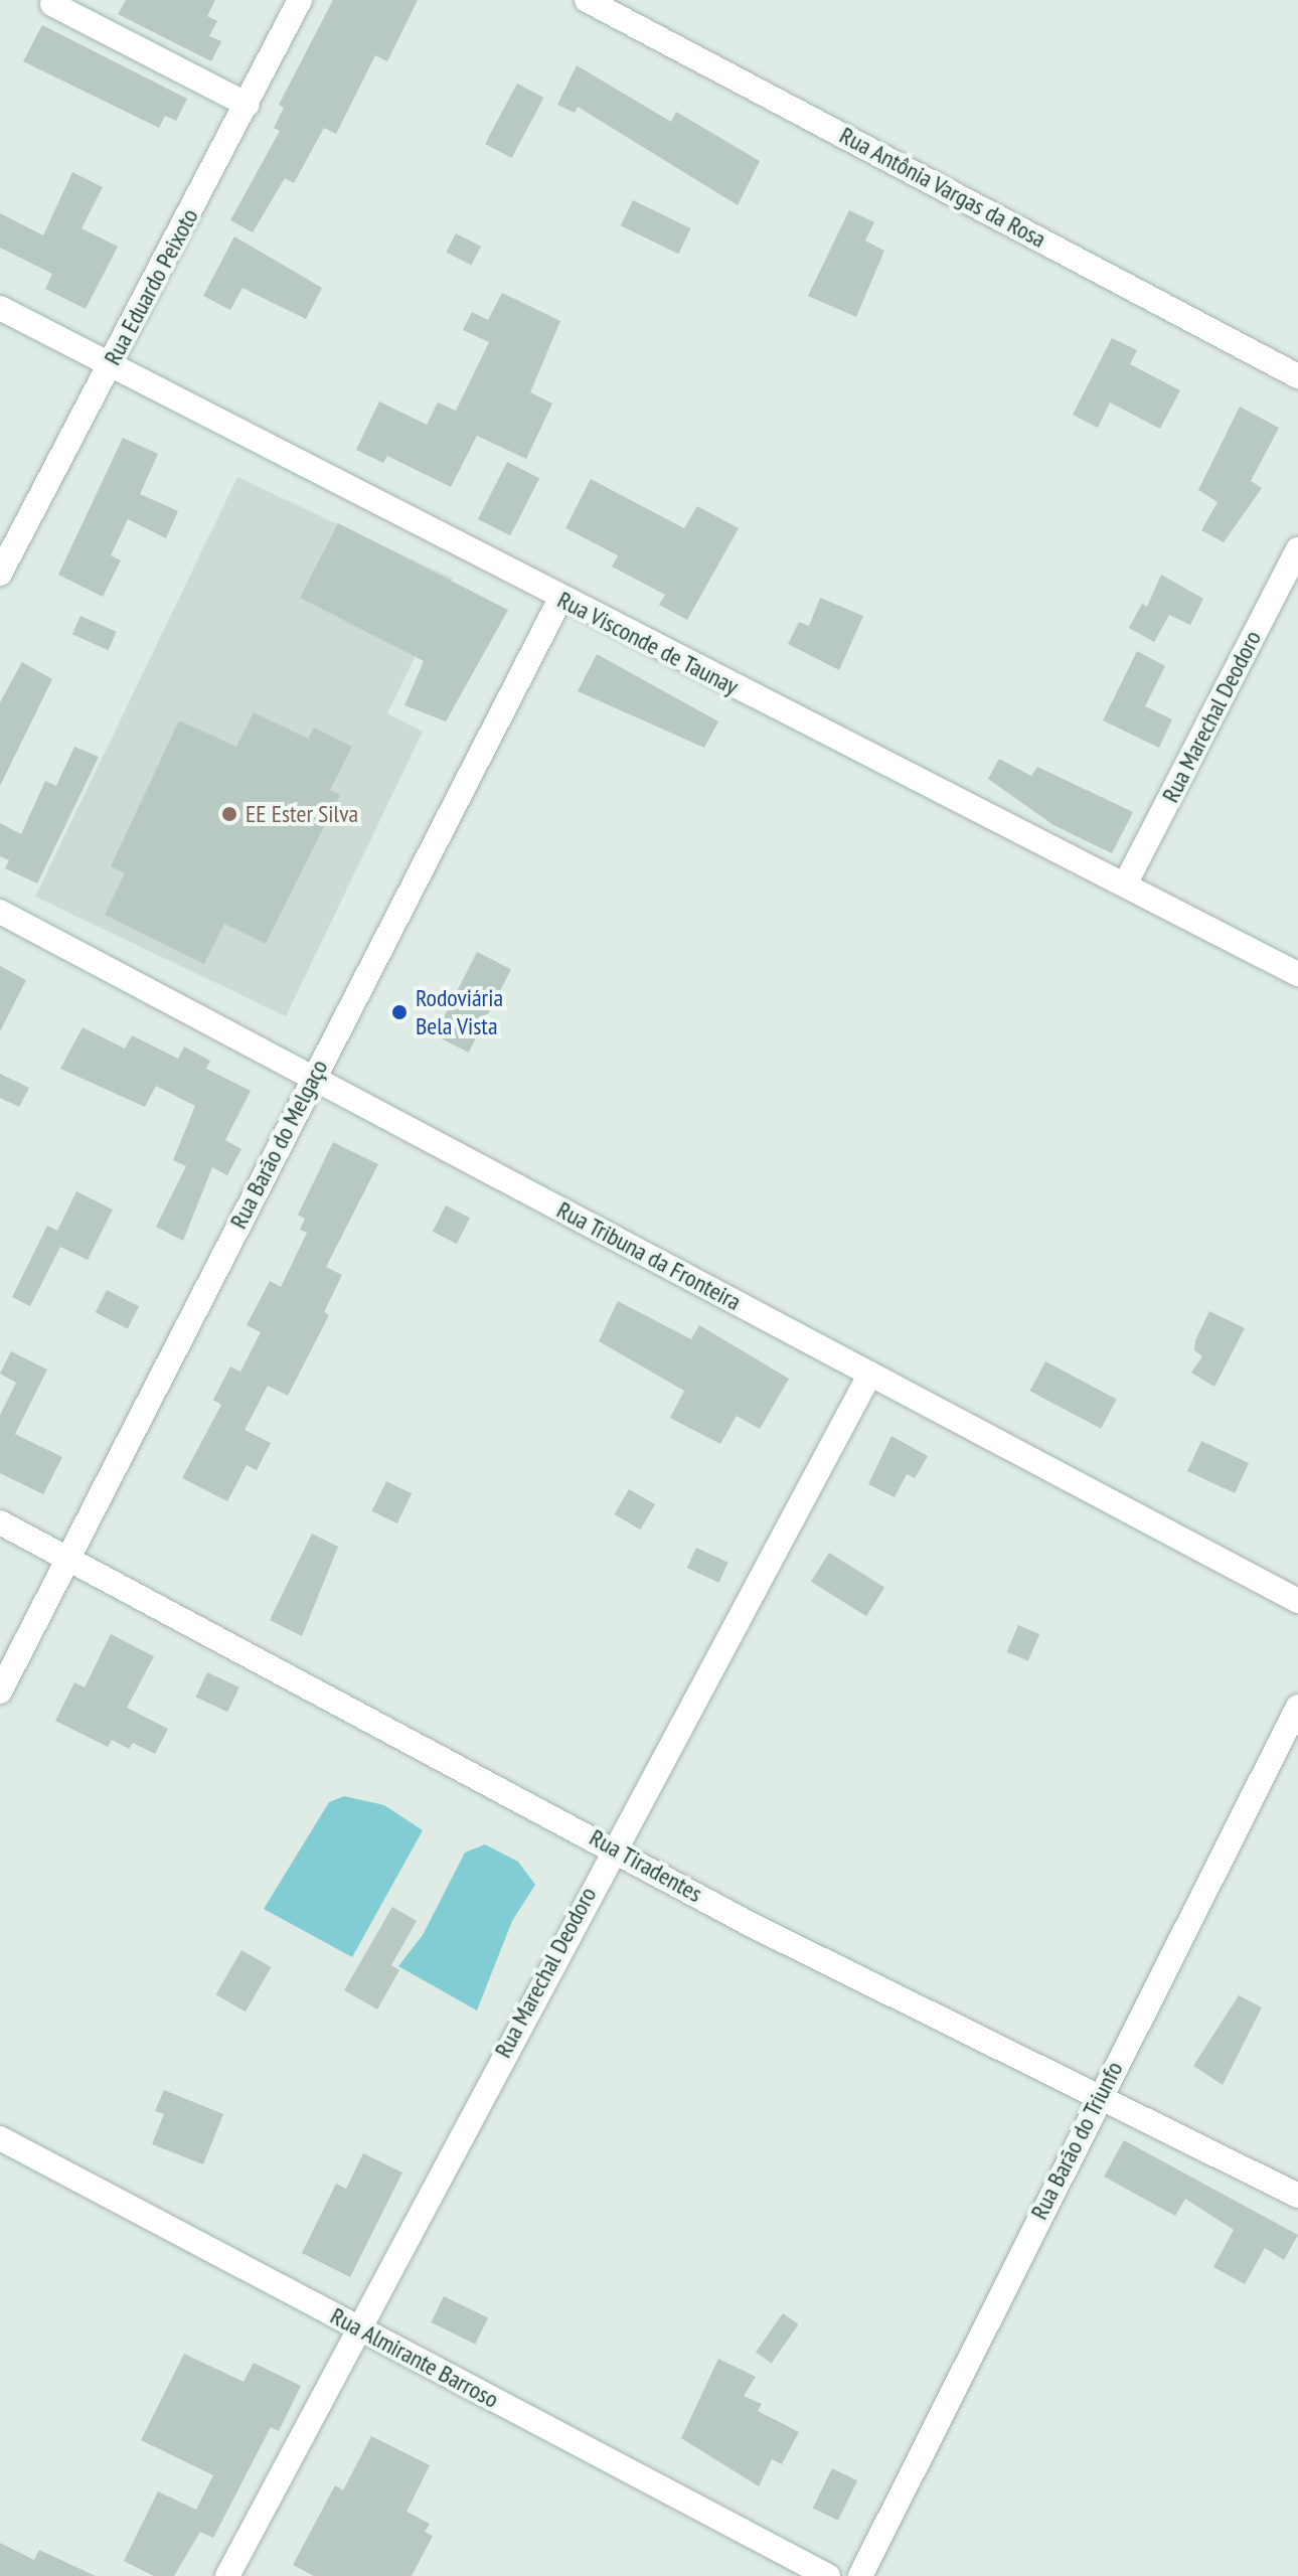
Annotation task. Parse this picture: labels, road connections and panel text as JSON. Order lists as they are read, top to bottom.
{
  "streets": {
    "street": [
      "Rua Antônia Vargas da Rosa",
      "Rua Eduardo Peixoto",
      "Rua Visconde de Taunay",
      "Rua Marechal Deodoro",
      "Rua Barão do Melgaço",
      "Rua Tribuna da Fronteira",
      "Rua Tiradentes",
      "Rua Barão do Triunfo",
      "Rua Almirante Barroso"
    ]
  },
  "crossings": [
    ["Rua Eduardo Peixoto", "Rua Visconde de Taunay"],
    ["Rua Visconde de Taunay", "Rua Marechal Deodoro"],
    ["Rua Visconde de Taunay", "Rua Barão do Melgaço"],
    ["Rua Marechal Deodoro", "Rua Tribuna da Fronteira"],
    ["Rua Marechal Deodoro", "Rua Tiradentes"],
    ["Rua Marechal Deodoro", "Rua Almirante Barroso"],
    ["Rua Barão do Melgaço", "Rua Tribuna da Fronteira"],
    ["Rua Barão do Melgaço", "Rua Tiradentes"],
    ["Rua Tiradentes", "Rua Barão do Triunfo"]
  ],
  "places": ["EE Ester Silva", "Rodoviária Bela Vista"]
}
